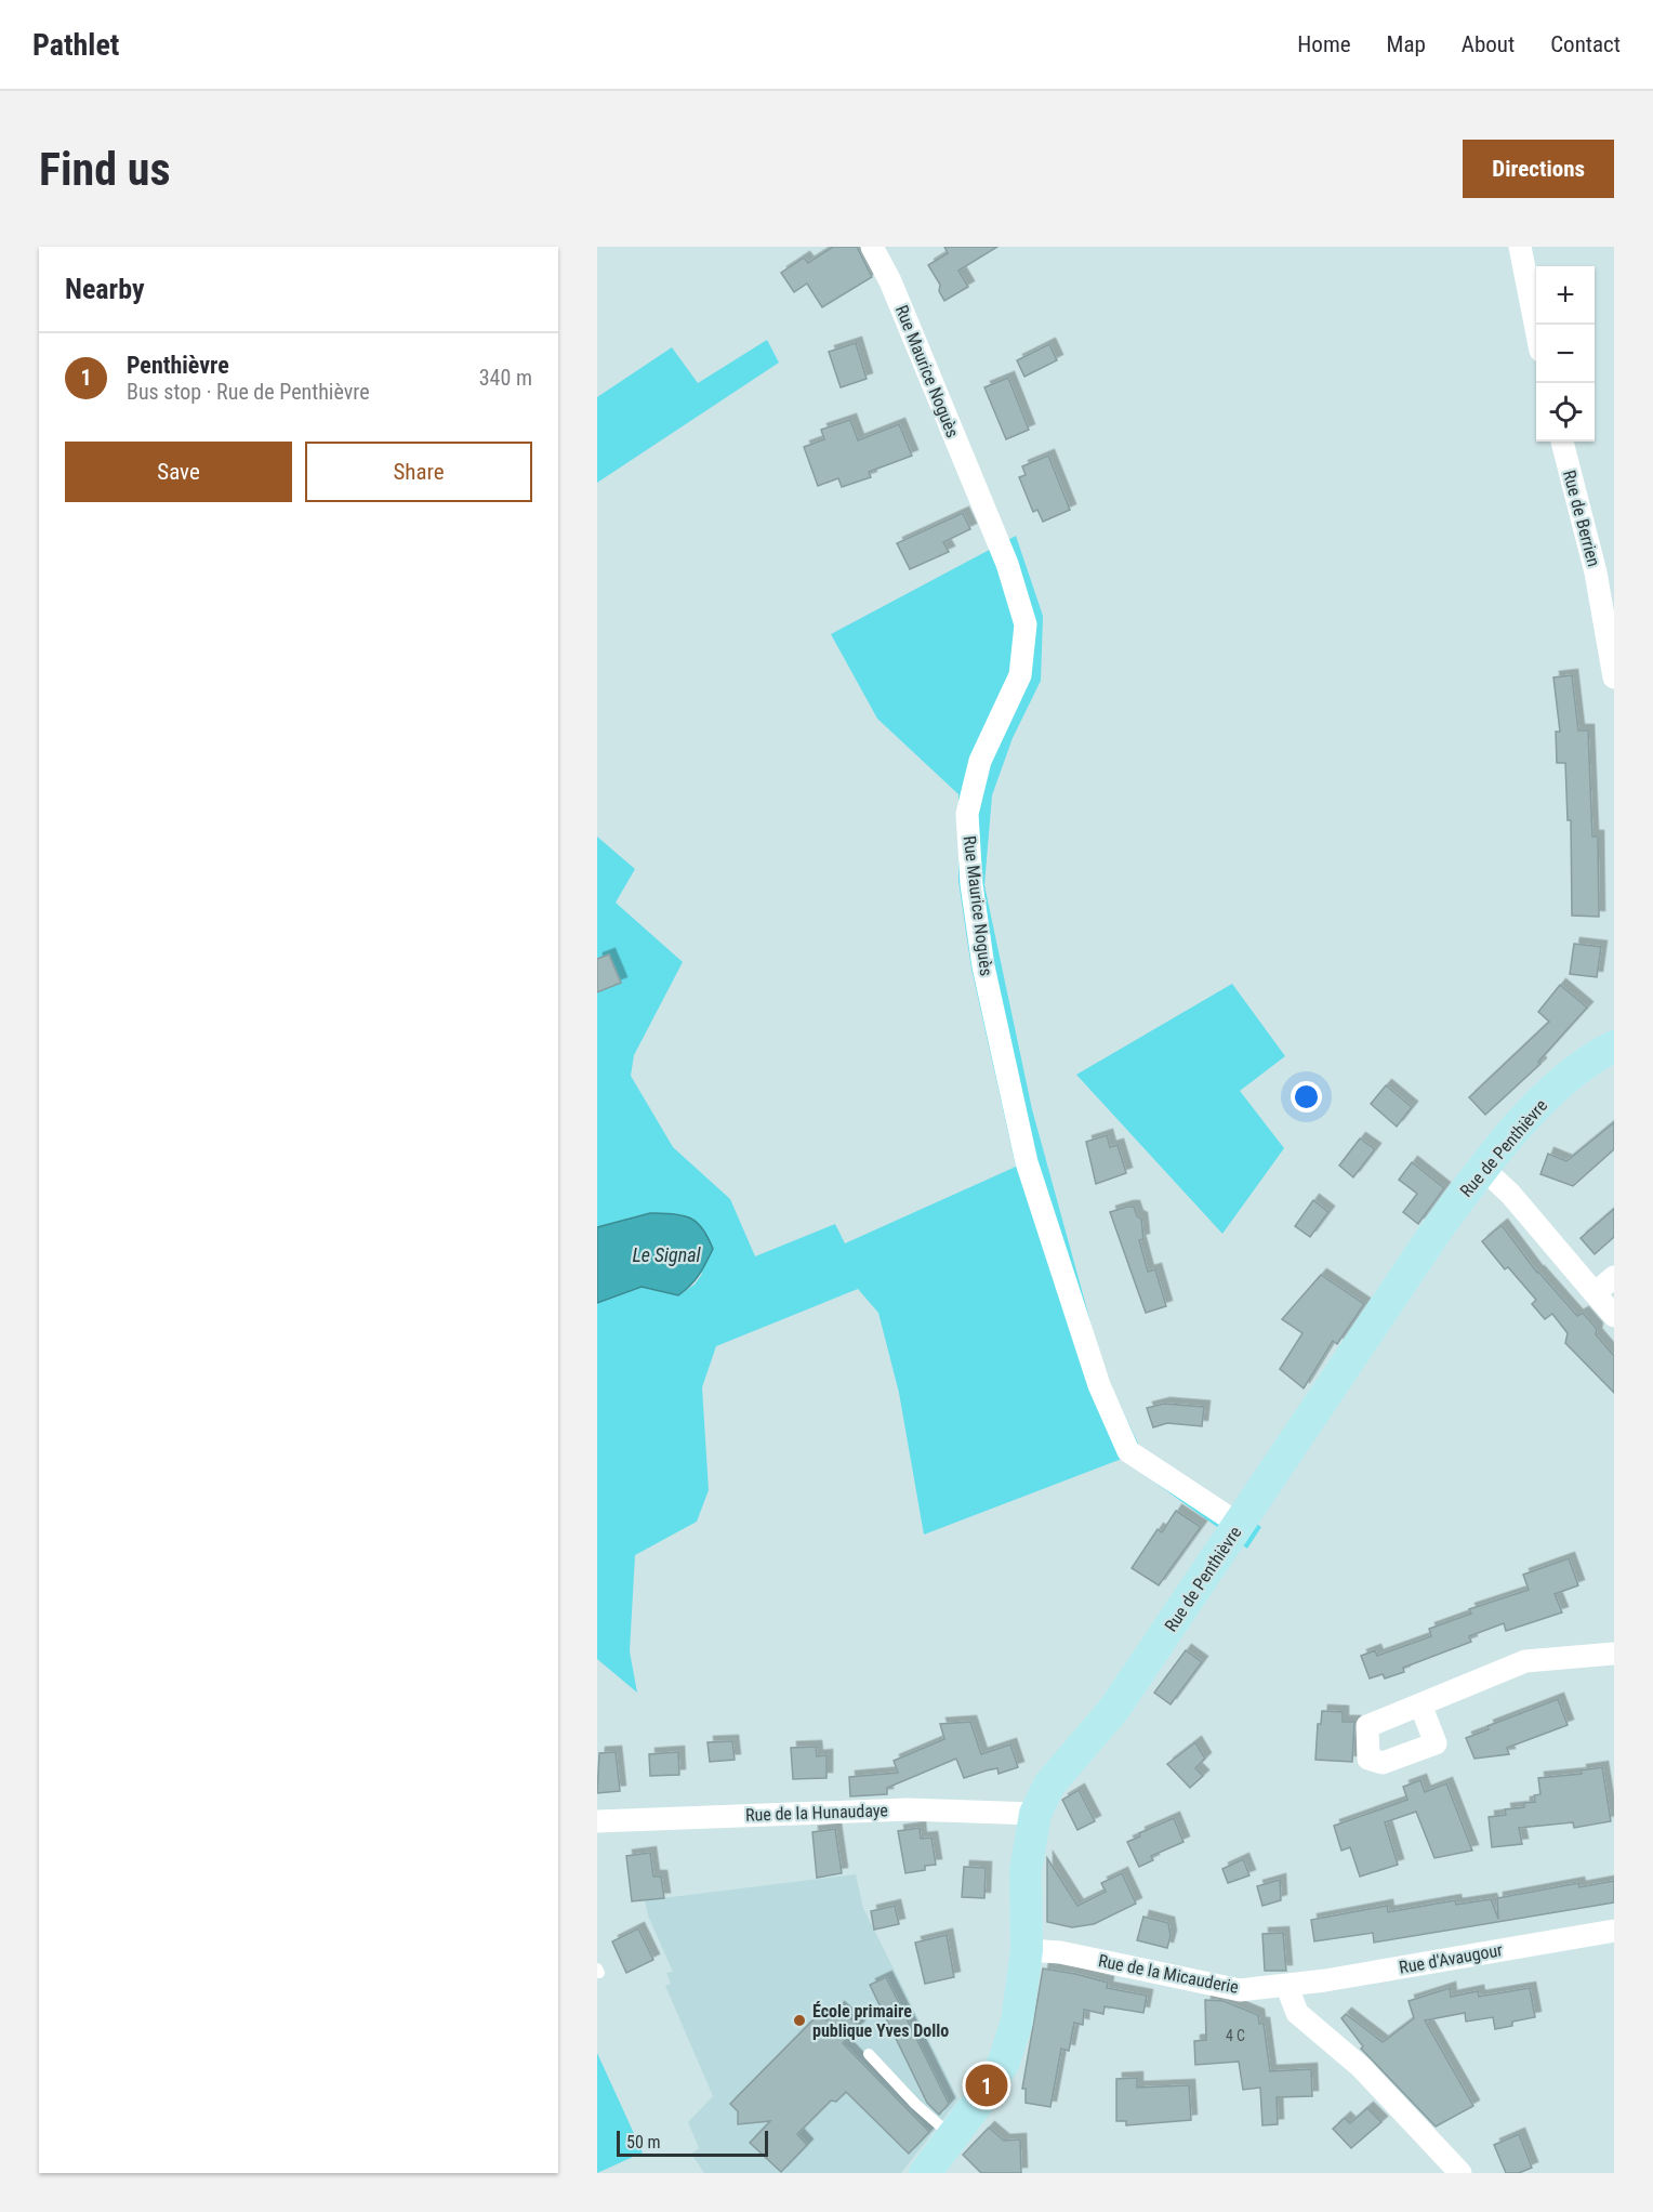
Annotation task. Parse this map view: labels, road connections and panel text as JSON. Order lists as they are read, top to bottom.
{
  "streets": {
    "street": [
      "Rue Maurice Noguès",
      "Rue de Berrien",
      "Rue de Penthièvre",
      "Rue de la Hunaudaye",
      "Rue d'Avaugour",
      "Rue de la Micauderie"
    ]
  },
  "crossings": [
    ["Rue Maurice Noguès", "Rue de Penthièvre"],
    ["Rue de Penthièvre", "Rue de la Hunaudaye"],
    ["Rue de Penthièvre", "Rue de la Micauderie"],
    ["Rue d'Avaugour", "Rue de la Micauderie"]
  ],
  "water": ["Le Signal"],
  "places": ["École primaire publique Yves Dollo"],
  "house_numbers": ["4 C"],
  "scale_bar": "50 m",
  "page": {
    "header": "Pathlet",
    "nav": [
      "Home",
      "Map",
      "About",
      "Contact"
    ],
    "buttons": [
      "Directions",
      ["Save", "Share"]
    ],
    "title": "Find us",
    "heading": "Nearby",
    "map_buttons": ["+", "−"],
    "list": [
      {
        "mark": "1",
        "name": "Penthièvre",
        "note": "Bus stop · Rue de Penthièvre",
        "value": "340 m"
      }
    ],
    "pins": "1",
    "scale": "50 m"
  }
}
